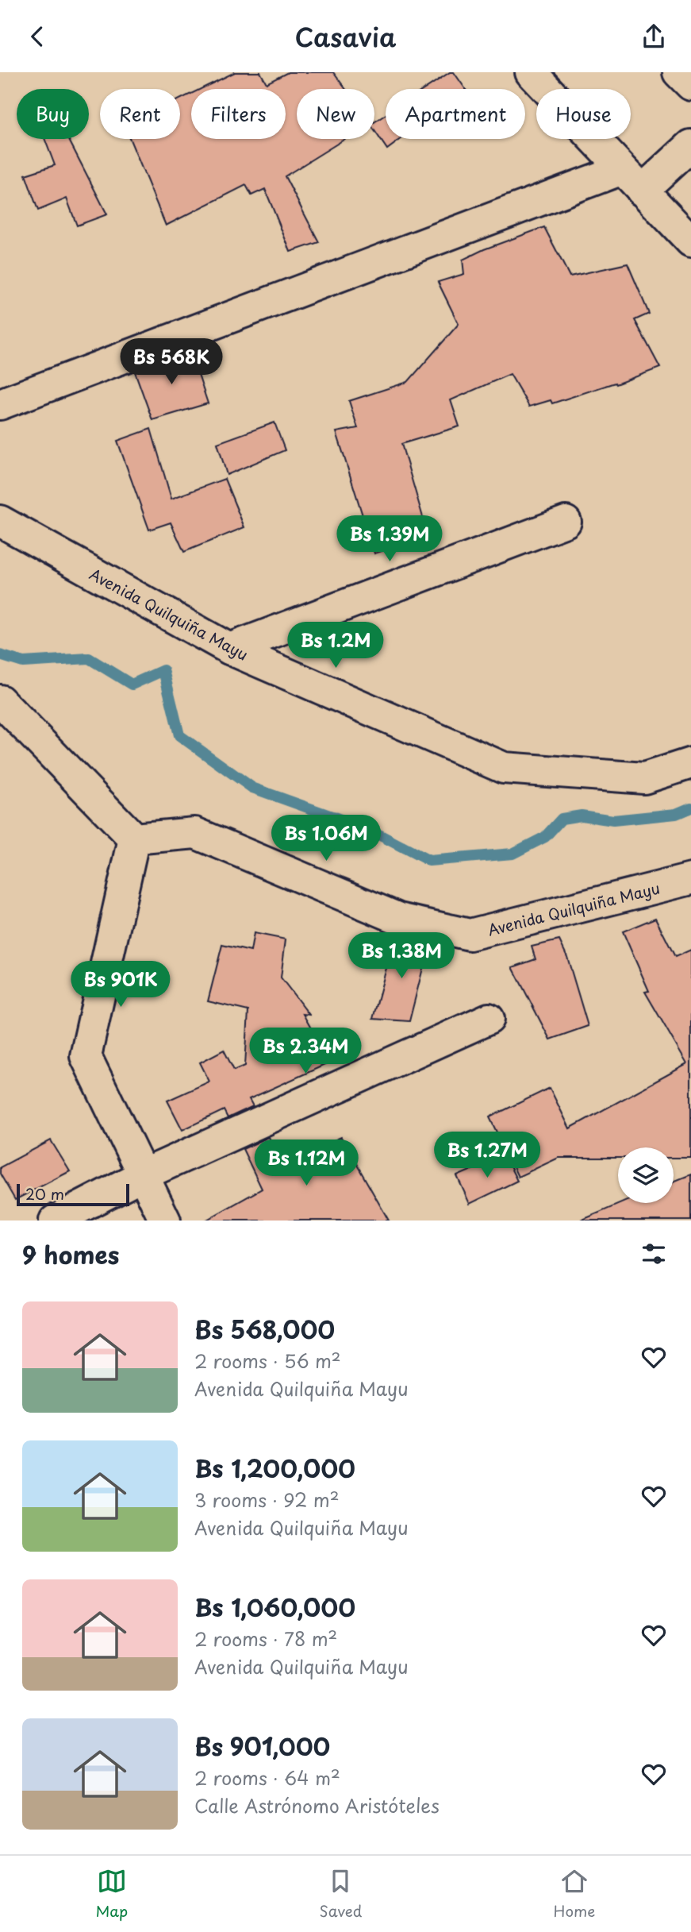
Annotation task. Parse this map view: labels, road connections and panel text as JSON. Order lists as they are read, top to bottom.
{
  "streets": {
    "street": ["Avenida Quilquiña Mayu"]
  },
  "scale_bar": "20 m",
  "page": {
    "header": "Casavia",
    "chip": [
      "Buy",
      "Rent",
      "Filters",
      "New",
      "Apartment",
      "House"
    ],
    "price": [
      "Bs 568K",
      "Bs 1.39M",
      "Bs 1.2M",
      "Bs 1.06M",
      "Bs 1.38M",
      "Bs 901K",
      "Bs 2.34M",
      "Bs 1.27M",
      "Bs 1.12M"
    ],
    "scale": "20 m",
    "heading": "9 homes",
    "list": [
      {
        "name": "Bs 568,000",
        "note": "2 rooms · 56 m² · Avenida Quilquiña Mayu"
      },
      {
        "name": "Bs 1,200,000",
        "note": "3 rooms · 92 m² · Avenida Quilquiña Mayu"
      },
      {
        "name": "Bs 1,060,000",
        "note": "2 rooms · 78 m² · Avenida Quilquiña Mayu"
      },
      {
        "name": "Bs 901,000",
        "note": "2 rooms · 64 m² · Calle Astrónomo Aristóteles"
      }
    ],
    "tabs": ["Map", "Saved", "Home"]
  }
}
